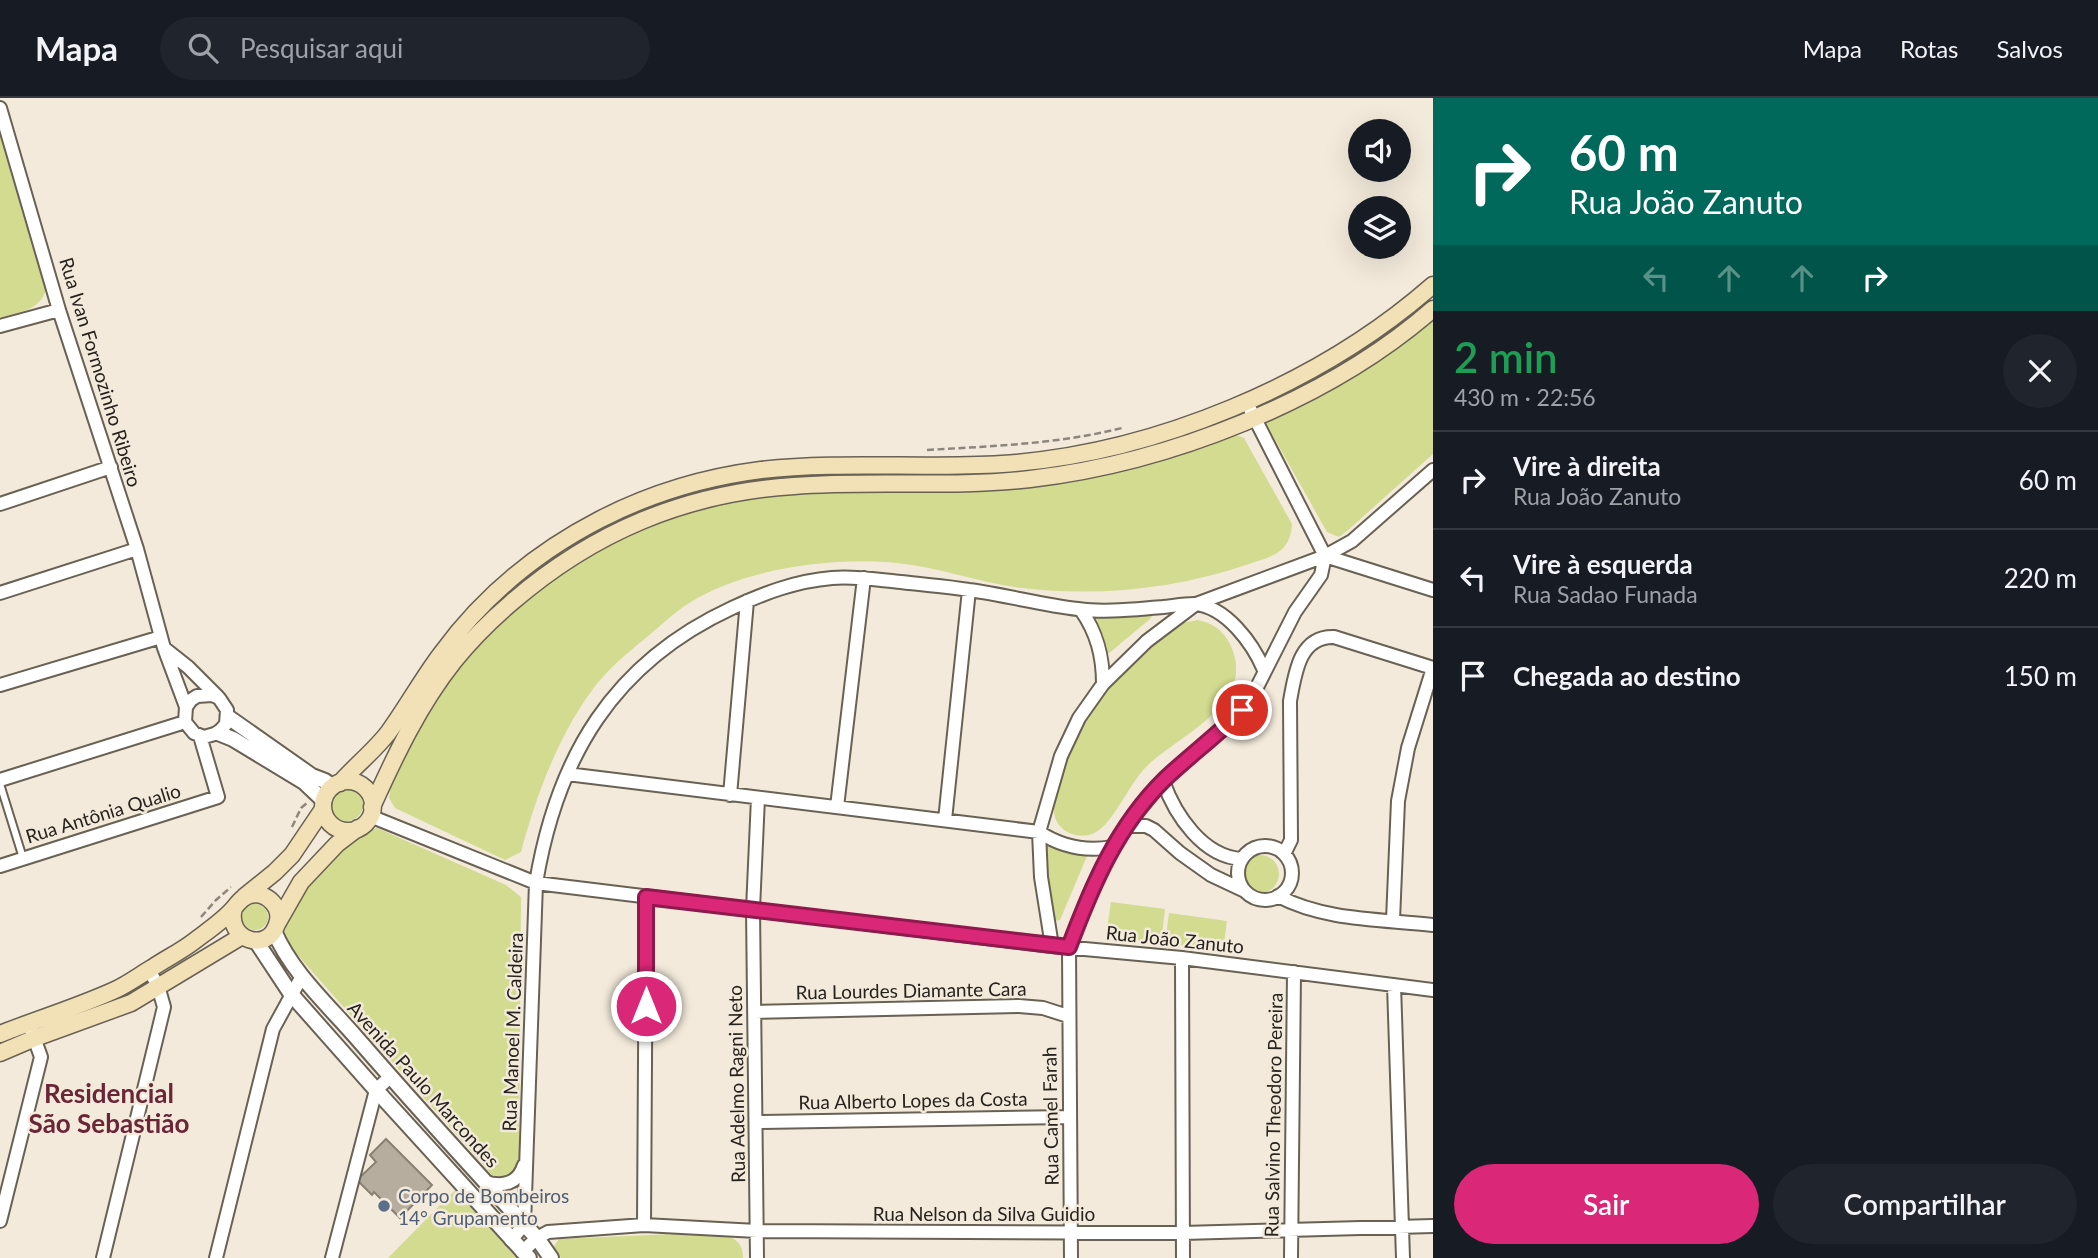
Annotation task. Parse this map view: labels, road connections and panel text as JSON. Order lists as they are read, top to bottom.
{
  "streets": {
    "street": [
      "Rua Ivan Formozinho Ribeiro",
      "Rua Antônia Qualio",
      "Rua João Zanuto",
      "Rua Lourdes Diamante Cara",
      "Rua Manoel M. Caldeira",
      "Avenida Paulo Marcondes",
      "Rua Adelmo Ragni Neto",
      "Rua Alberto Lopes da Costa",
      "Rua Salvino Theodoro Pereira",
      "Rua Camel Farah",
      "Rua Nelson da Silva Guidio"
    ]
  },
  "crossings": [
    ["Rua Ivan Formozinho Ribeiro", "Rua Antônia Qualio"],
    ["Rua João Zanuto", "Rua Manoel M. Caldeira"],
    ["Rua João Zanuto", "Rua Adelmo Ragni Neto"],
    ["Rua João Zanuto", "Rua Salvino Theodoro Pereira"],
    ["Rua João Zanuto", "Rua Camel Farah"],
    ["Rua Lourdes Diamante Cara", "Rua Adelmo Ragni Neto"],
    ["Rua Lourdes Diamante Cara", "Rua Camel Farah"],
    ["Rua Manoel M. Caldeira", "Avenida Paulo Marcondes"],
    ["Avenida Paulo Marcondes", "Rua Nelson da Silva Guidio"],
    ["Rua Adelmo Ragni Neto", "Rua Alberto Lopes da Costa"],
    ["Rua Adelmo Ragni Neto", "Rua Nelson da Silva Guidio"],
    ["Rua Alberto Lopes da Costa", "Rua Camel Farah"],
    ["Rua Salvino Theodoro Pereira", "Rua Nelson da Silva Guidio"],
    ["Rua Camel Farah", "Rua Nelson da Silva Guidio"]
  ],
  "districts": ["Residencial São Sebastião"],
  "places": ["Corpo de Bombeiros 14° Grupamento"],
  "page": {
    "header": "Mapa",
    "search": "Pesquisar aqui",
    "nav": ["Mapa", "Rotas", "Salvos"],
    "turn": ["60 m", "Rua João Zanuto"],
    "heading": ["2 min", "430 m · 22:56"],
    "list": [
      {
        "name": "Vire à direita",
        "note": "Rua João Zanuto",
        "value": "60 m"
      },
      {
        "name": "Vire à esquerda",
        "note": "Rua Sadao Funada",
        "value": "220 m"
      },
      {
        "name": "Chegada ao destino",
        "value": "150 m"
      }
    ],
    "buttons": ["Sair", "Compartilhar"]
  }
}
